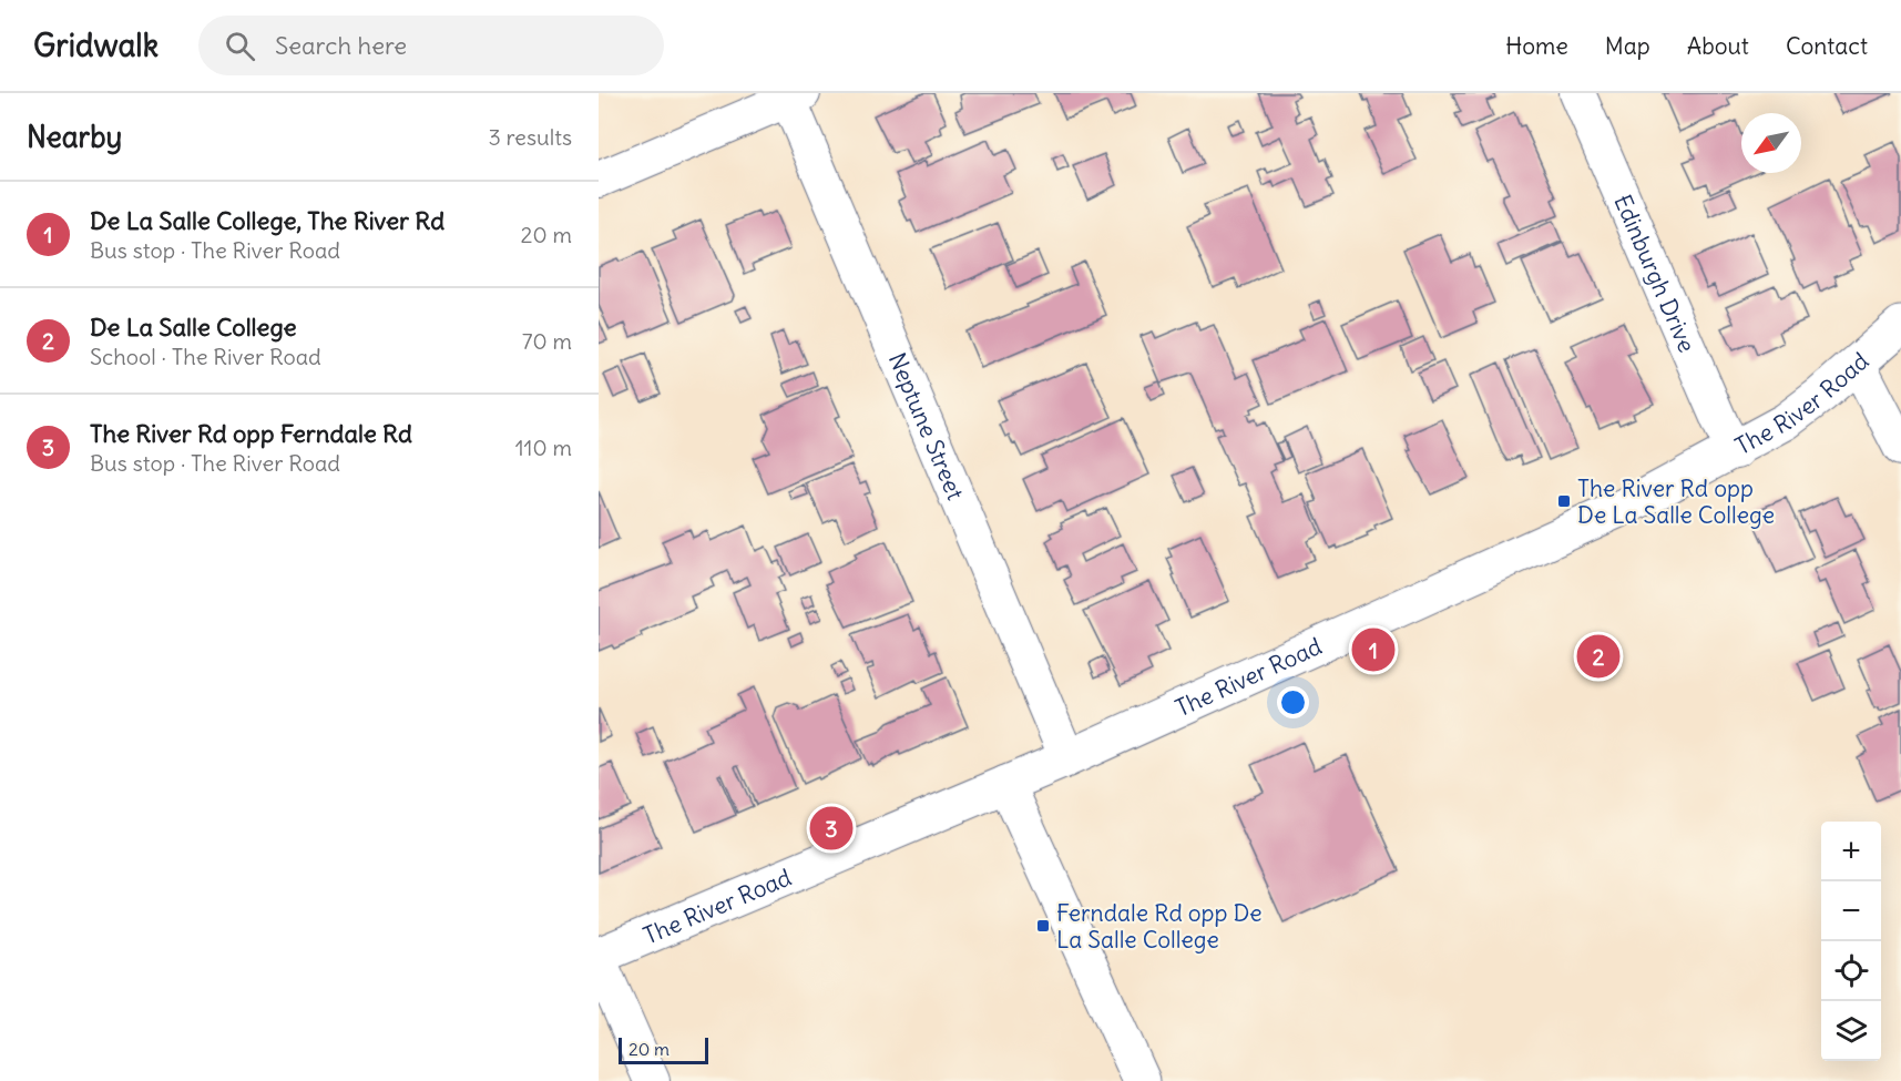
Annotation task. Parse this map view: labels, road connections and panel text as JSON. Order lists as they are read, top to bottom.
{
  "streets": {
    "main road": ["The River Road"],
    "street": ["Edinburgh Drive", "Neptune Street"]
  },
  "crossings": [
    ["Edinburgh Drive", "The River Road"],
    ["The River Road", "Neptune Street"]
  ],
  "places": {
    "transit": ["The River Rd opp De La Salle College", "Ferndale Rd opp De La Salle College"]
  },
  "scale_bar": "20 m",
  "north": "bottom left",
  "page": {
    "header": "Gridwalk",
    "search": "Search here",
    "nav": [
      "Home",
      "Map",
      "About",
      "Contact"
    ],
    "heading": ["Nearby", "3 results"],
    "list": [
      {
        "mark": "1",
        "name": "De La Salle College, The River Rd",
        "note": "Bus stop · The River Road",
        "value": "20 m"
      },
      {
        "mark": "2",
        "name": "De La Salle College",
        "note": "School · The River Road",
        "value": "70 m"
      },
      {
        "mark": "3",
        "name": "The River Rd opp Ferndale Rd",
        "note": "Bus stop · The River Road",
        "value": "110 m"
      }
    ],
    "pins": ["1", "2", "3"],
    "map_buttons": ["+", "−"],
    "scale": "20 m"
  }
}
